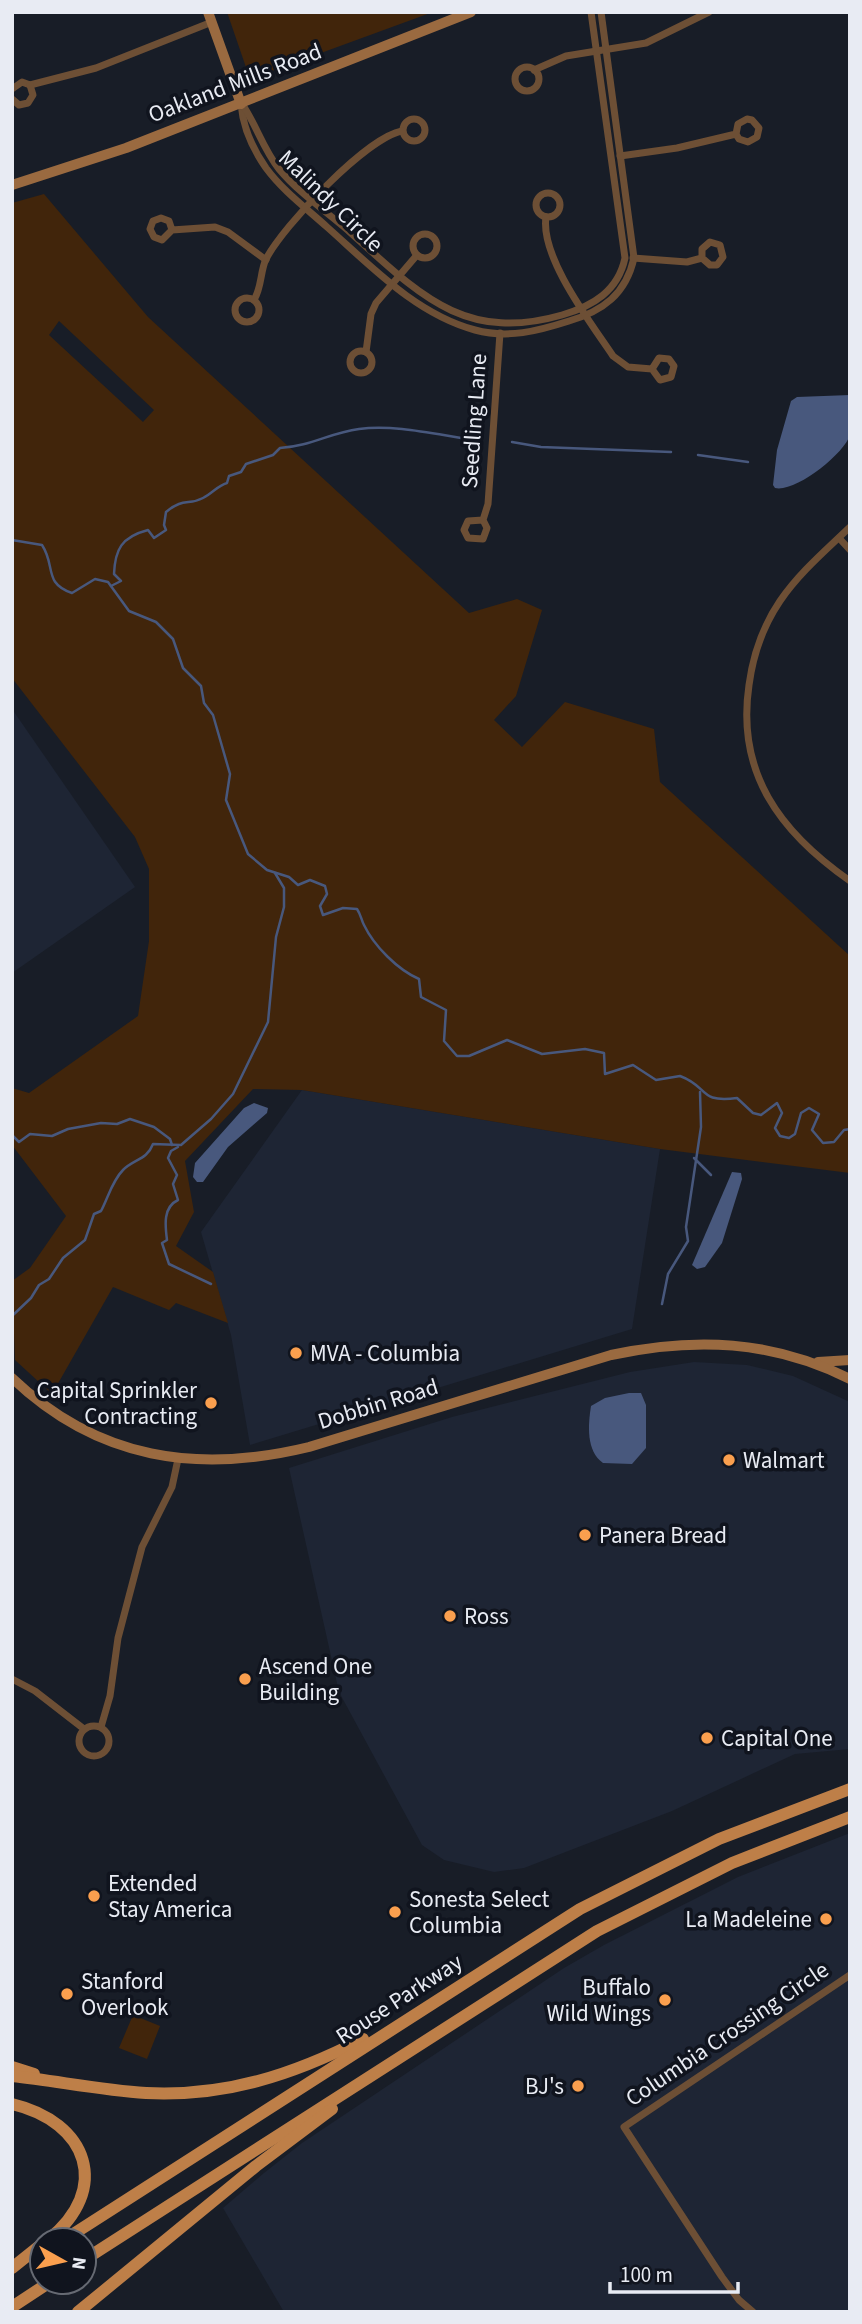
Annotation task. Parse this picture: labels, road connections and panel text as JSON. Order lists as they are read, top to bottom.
{
  "streets": {
    "main road": ["Rouse Parkway"],
    "street": [
      "Oakland Mills Road",
      "Malindy Circle",
      "Seedling Lane",
      "Dobbin Road",
      "Columbia Crossing Circle"
    ]
  },
  "crossings": [
    ["Oakland Mills Road", "Malindy Circle"],
    ["Malindy Circle", "Seedling Lane"]
  ],
  "places": [
    "MVA - Columbia",
    "Capital Sprinkler Contracting",
    "Walmart",
    "Panera Bread",
    "Ross",
    "Ascend One Building",
    "Capital One",
    "Extended Stay America",
    "Sonesta Select Columbia",
    "La Madeleine",
    "Stanford Overlook",
    "Buffalo Wild Wings",
    "BJ's"
  ],
  "scale_bar": "100 m",
  "north": "right"
}
